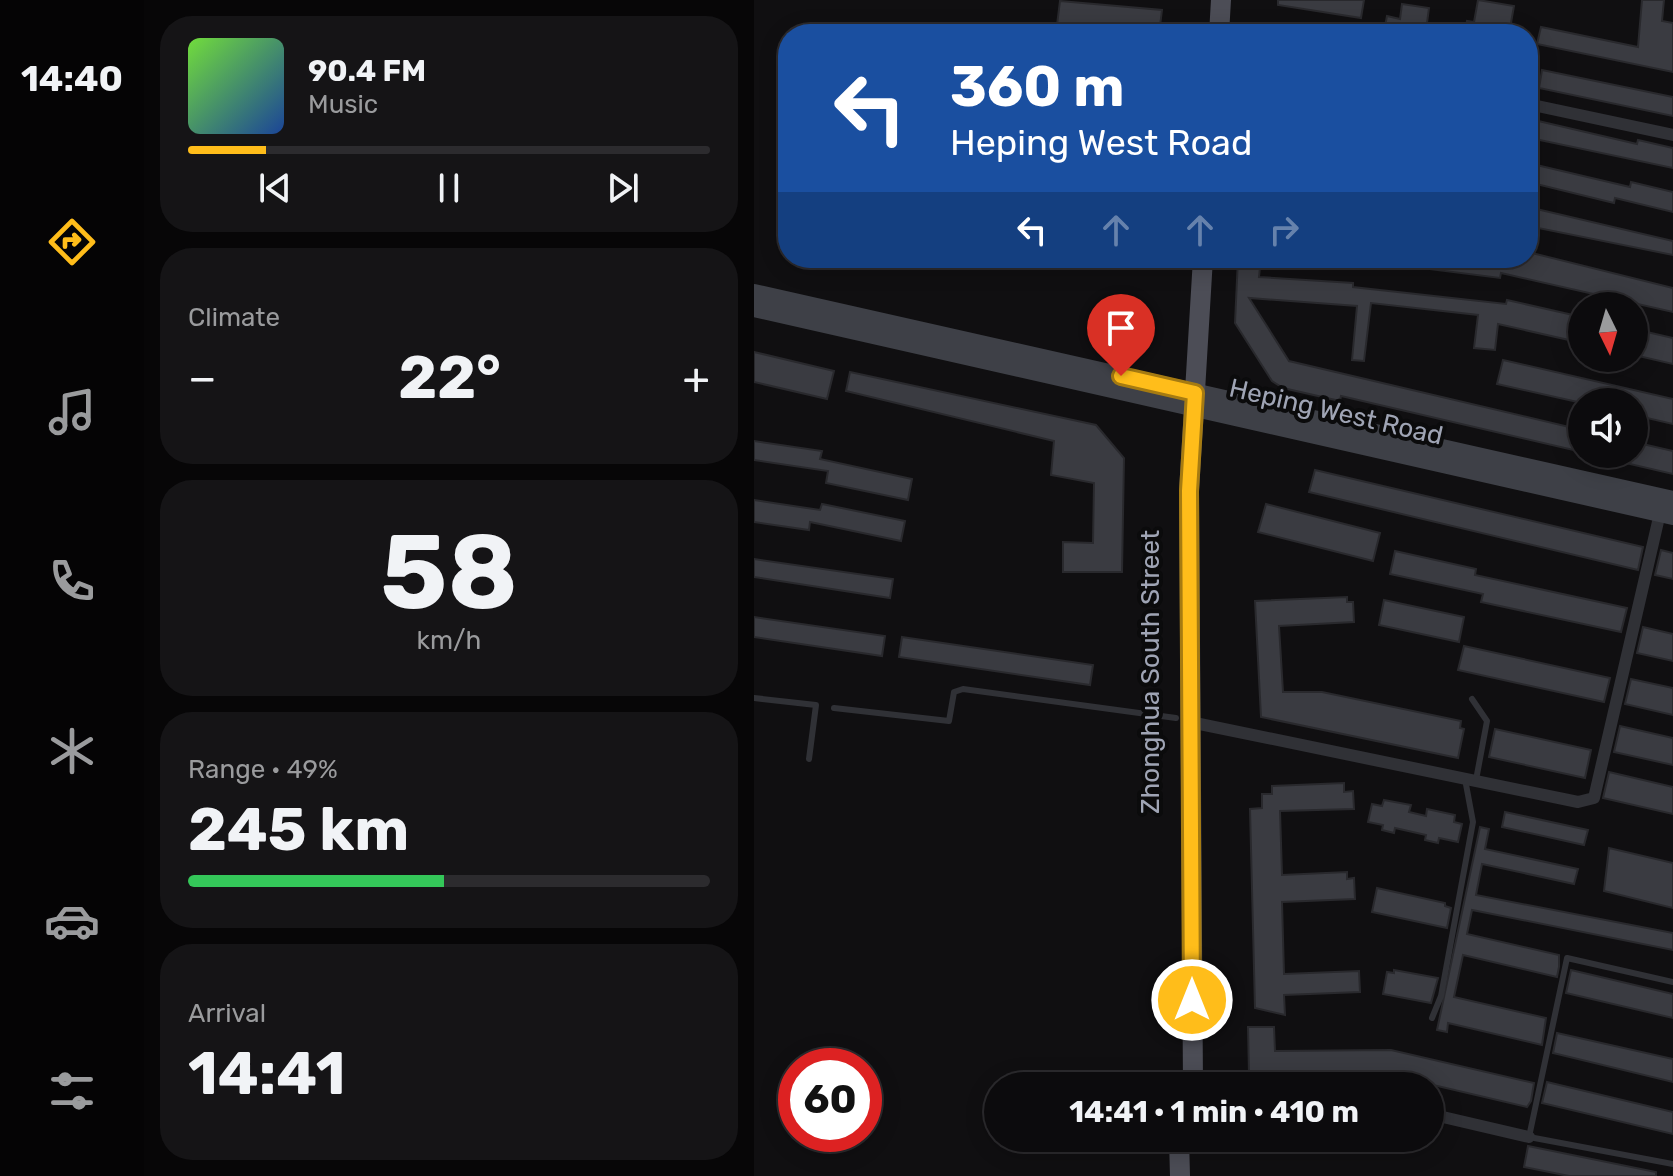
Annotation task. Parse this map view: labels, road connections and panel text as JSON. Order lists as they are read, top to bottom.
{
  "streets": {
    "main road": ["Heping West Road", "Zhonghua South Street"]
  },
  "crossings": [
    ["Heping West Road", "Zhonghua South Street"]
  ],
  "north": "bottom",
  "page": {
    "tabs": "14:40",
    "turn": ["360 m", "Heping West Road"],
    "song": ["90.4 FM", "Music"],
    "tile": [
      "Climate",
      ["58", "km/h"],
      ["Range · 49%", "245 km"],
      ["Arrival", "14:41"]
    ],
    "heat": ["−", "22°", "+"],
    "limit": "60",
    "trip": "14:41 · 1 min · 410 m"
  }
}
